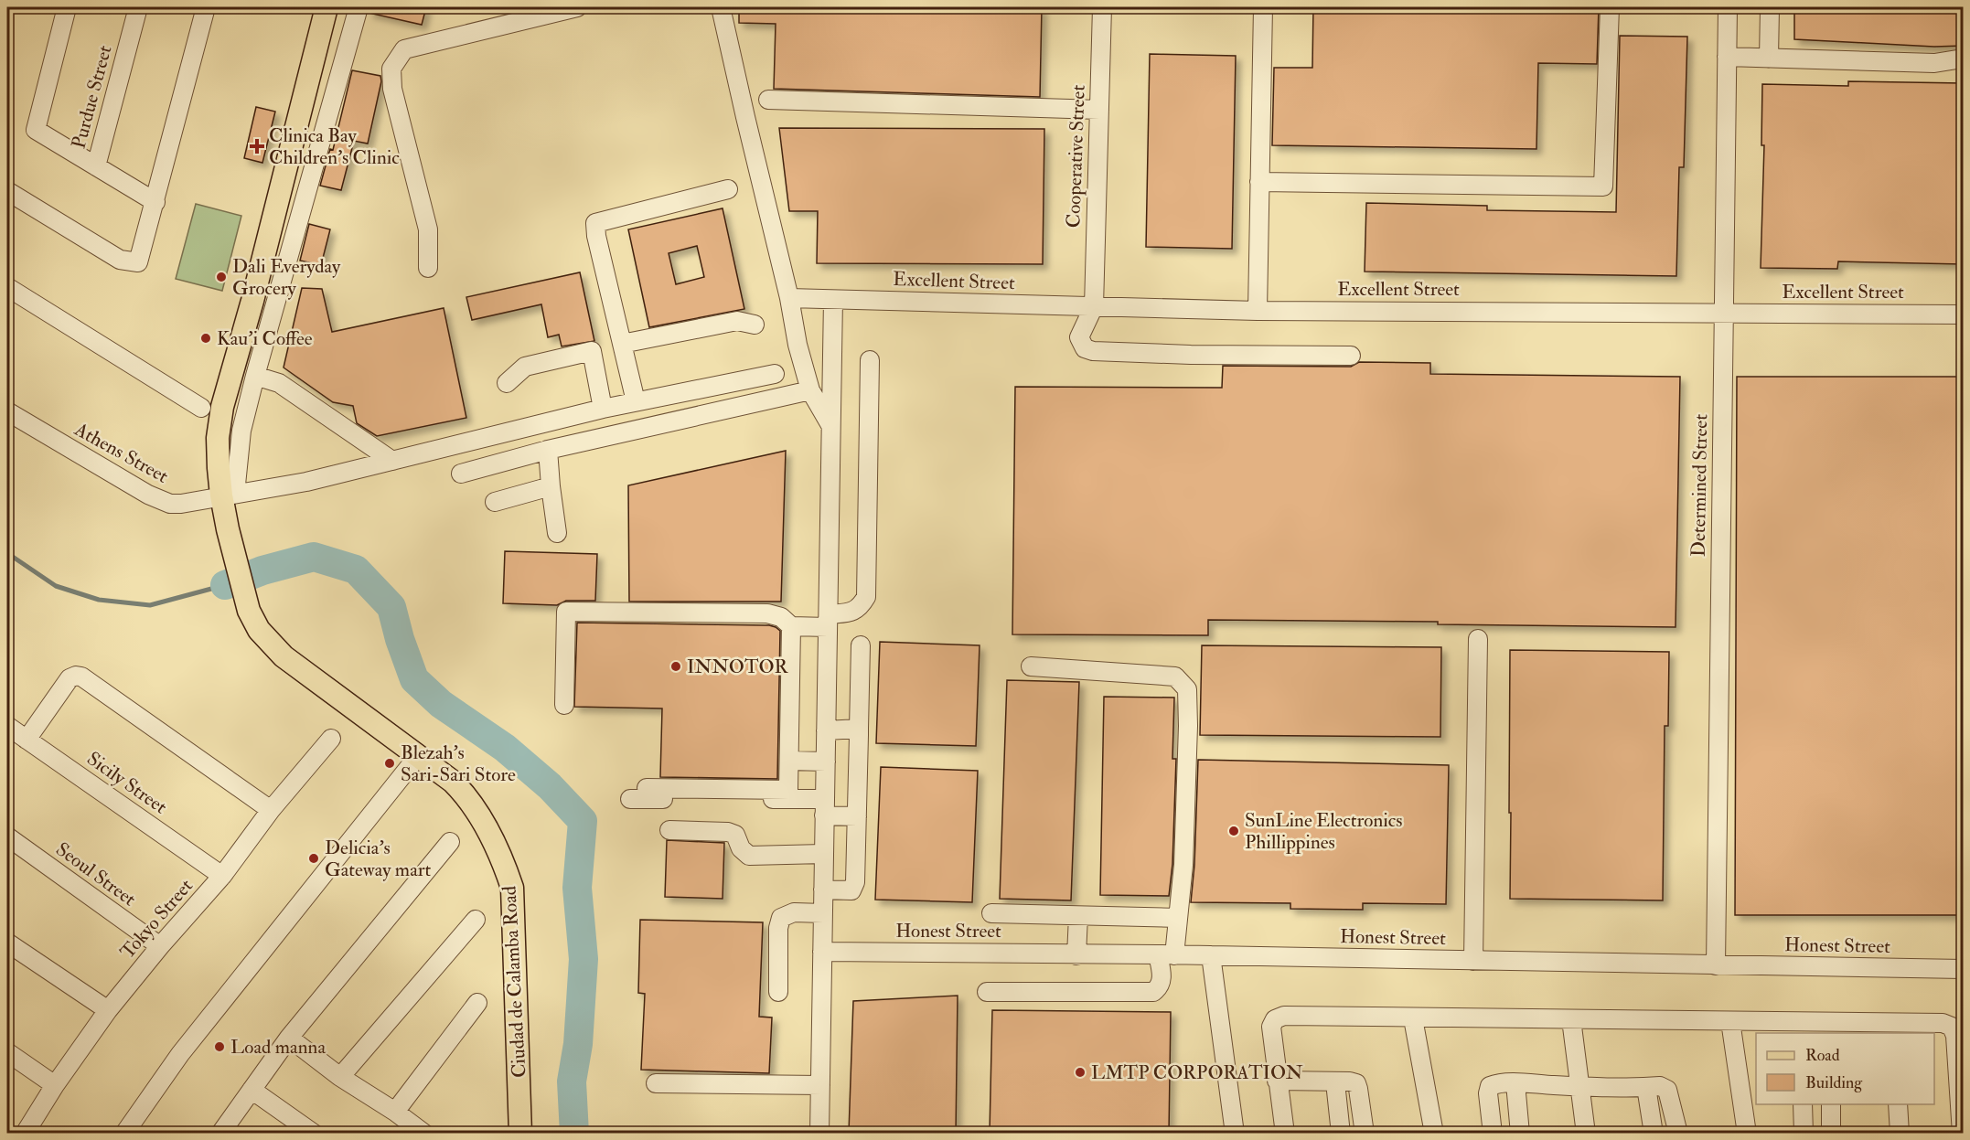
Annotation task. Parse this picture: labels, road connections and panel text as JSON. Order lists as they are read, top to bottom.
{
  "streets": {
    "main road": ["Ciudad de Calamba Road"],
    "street": [
      "Purdue Street",
      "Cooperative Street",
      "Excellent Street",
      "Athens Street",
      "Determined Street",
      "Sicily Street",
      "Seoul Street",
      "Tokyo Street",
      "Honest Street"
    ]
  },
  "crossings": [
    ["Cooperative Street", "Excellent Street"],
    ["Excellent Street", "Determined Street"],
    ["Athens Street", "Ciudad de Calamba Road"],
    ["Determined Street", "Honest Street"],
    ["Sicily Street", "Tokyo Street"],
    ["Seoul Street", "Tokyo Street"]
  ],
  "places": {
    "health": ["Clinica Bay Children's Clinic"],
    "other": [
      "Dali Everyday Grocery",
      "Kau'i Coffee",
      "INNOTOR",
      "Blezah's Sari-Sari Store",
      "SunLine Electronics Phillippines",
      "Delicia's Gateway mart",
      "Load manna",
      "LMTP CORPORATION"
    ]
  },
  "legend": ["Road", "Building"]
}
